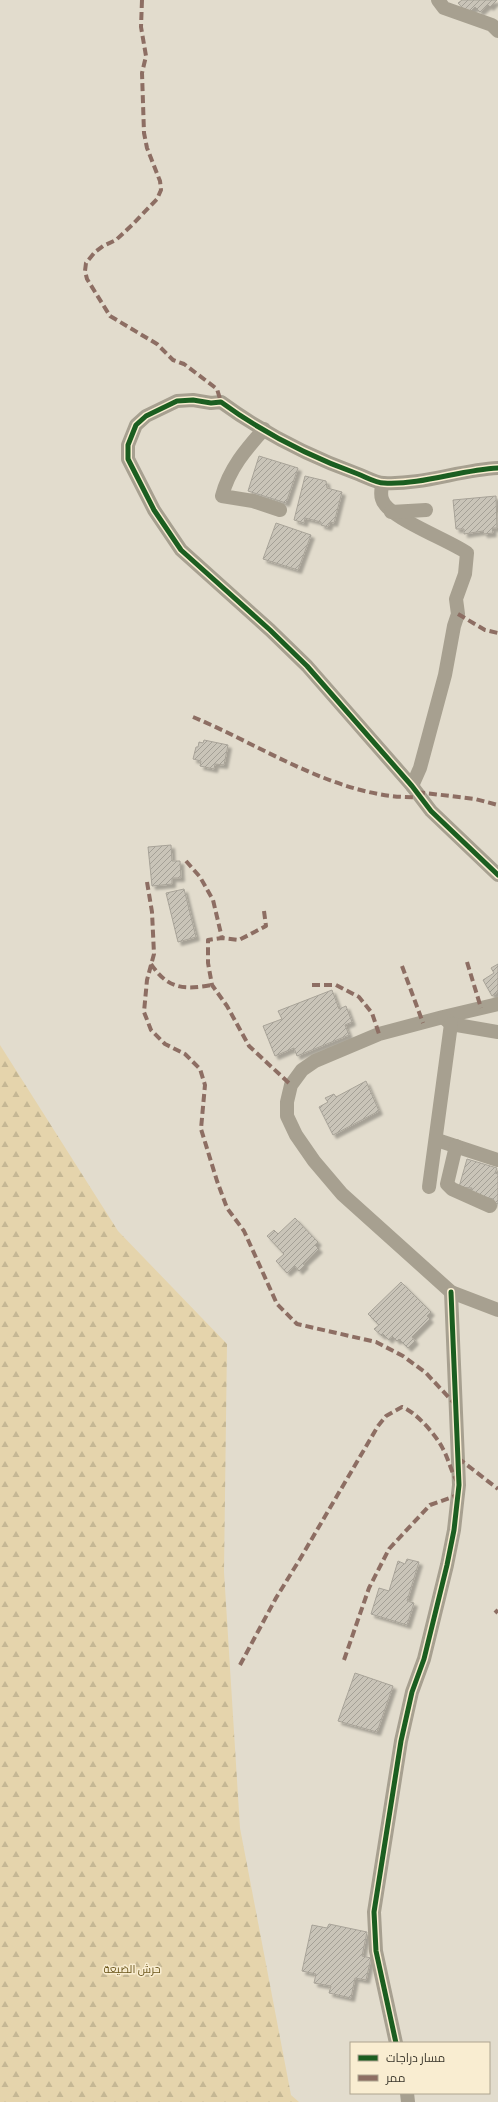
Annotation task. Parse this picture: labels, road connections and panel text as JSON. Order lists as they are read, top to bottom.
{
  "parks": ["حرش الضيعة"],
  "legend": ["مسار دراجات", "ممر"]
}
